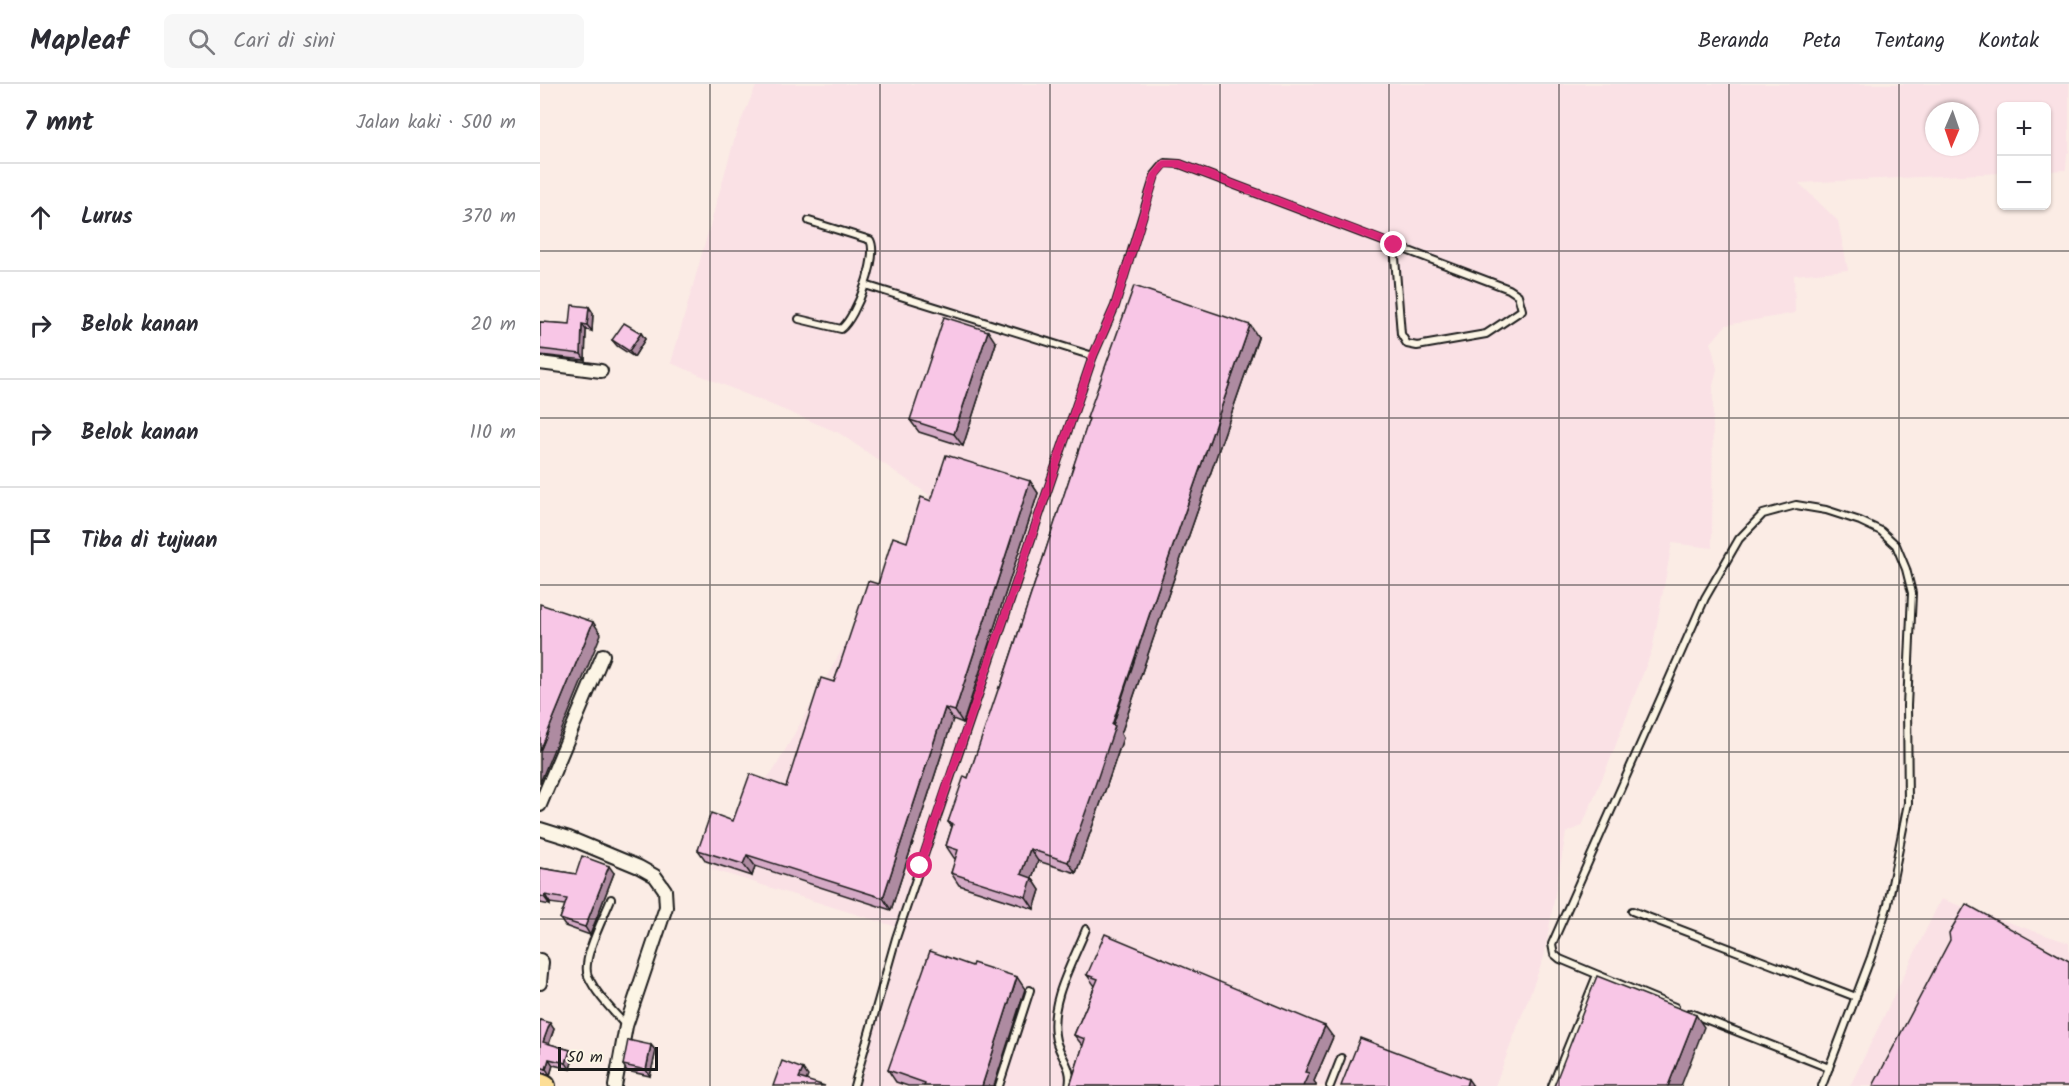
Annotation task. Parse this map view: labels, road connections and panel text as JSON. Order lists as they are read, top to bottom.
{
  "scale_bar": "50 m",
  "north": "bottom",
  "page": {
    "header": "Mapleaf",
    "search": "Cari di sini",
    "nav": [
      "Beranda",
      "Peta",
      "Tentang",
      "Kontak"
    ],
    "heading": ["7 mnt", "Jalan kaki · 500 m"],
    "map_buttons": ["+", "−"],
    "list": [
      ["Lurus", "370 m"],
      ["Belok kanan", "20 m"],
      ["Belok kanan", "110 m"],
      "Tiba di tujuan"
    ],
    "scale": "50 m"
  }
}
